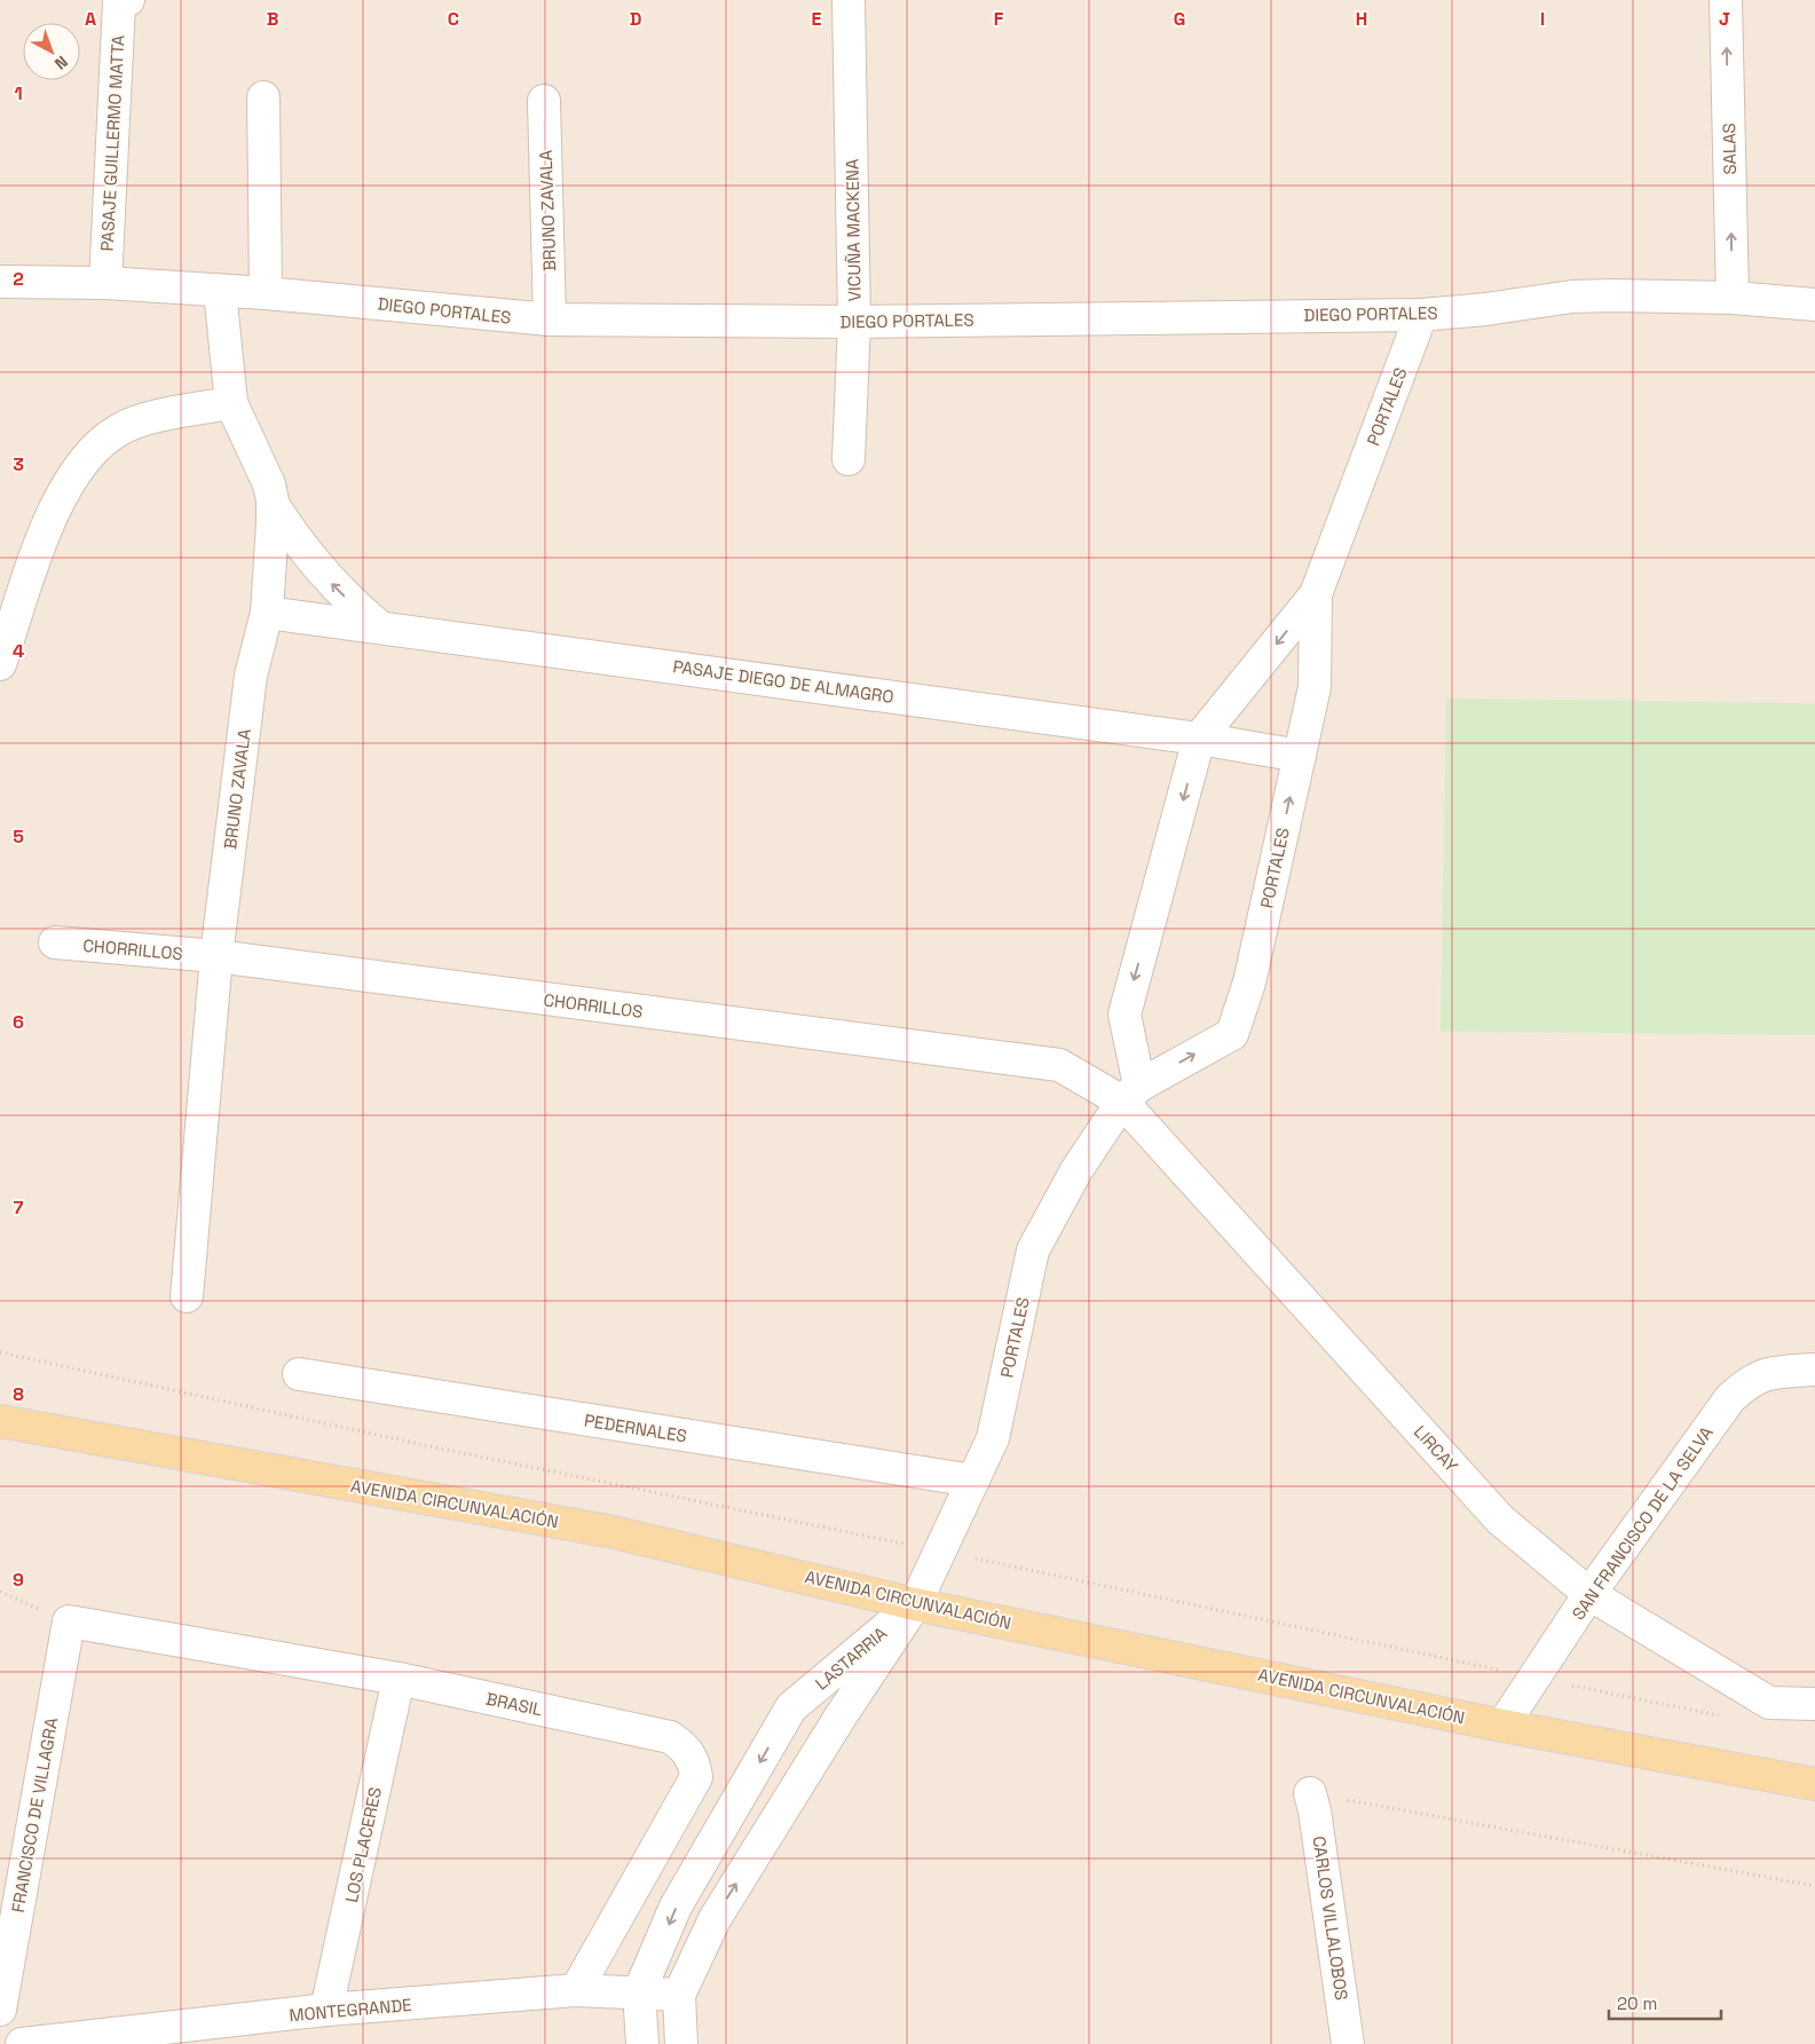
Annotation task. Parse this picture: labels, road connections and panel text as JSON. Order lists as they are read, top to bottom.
{
  "streets": {
    "main road": ["AVENIDA CIRCUNVALACIÓN"],
    "street": [
      "PASAJE GUILLERMO MATTA",
      "SALAS",
      "BRUNO ZAVALA",
      "VICUÑA MACKENA",
      "DIEGO PORTALES",
      "PORTALES",
      "PASAJE DIEGO DE ALMAGRO",
      "CHORRILLOS",
      "PEDERNALES",
      "LIRCAY",
      "SAN FRANCISCO DE LA SELVA",
      "LASTARRIA",
      "BRASIL",
      "FRANCISCO DE VILLAGRA",
      "LOS PLACERES",
      "CARLOS VILLALOBOS",
      "MONTEGRANDE"
    ]
  },
  "crossings": [
    ["PASAJE GUILLERMO MATTA", "DIEGO PORTALES"],
    ["SALAS", "DIEGO PORTALES"],
    ["BRUNO ZAVALA", "DIEGO PORTALES"],
    ["BRUNO ZAVALA", "PASAJE DIEGO DE ALMAGRO"],
    ["BRUNO ZAVALA", "CHORRILLOS"],
    ["VICUÑA MACKENA", "DIEGO PORTALES"],
    ["DIEGO PORTALES", "PORTALES"],
    ["PORTALES", "PASAJE DIEGO DE ALMAGRO"],
    ["PORTALES", "CHORRILLOS"],
    ["PORTALES", "PEDERNALES"],
    ["PORTALES", "LIRCAY"],
    ["PORTALES", "AVENIDA CIRCUNVALACIÓN"],
    ["PORTALES", "LASTARRIA"],
    ["CHORRILLOS", "LIRCAY"],
    ["LIRCAY", "SAN FRANCISCO DE LA SELVA"],
    ["AVENIDA CIRCUNVALACIÓN", "SAN FRANCISCO DE LA SELVA"],
    ["AVENIDA CIRCUNVALACIÓN", "LASTARRIA"],
    ["LASTARRIA", "MONTEGRANDE"],
    ["BRASIL", "FRANCISCO DE VILLAGRA"],
    ["BRASIL", "LOS PLACERES"],
    ["BRASIL", "MONTEGRANDE"],
    ["LOS PLACERES", "MONTEGRANDE"]
  ],
  "one_way": ["SALAS"],
  "scale_bar": "20 m",
  "north": "bottom right",
  "grid": {
    "columns": [
      "A",
      "B",
      "C",
      "D",
      "E",
      "F",
      "G",
      "H",
      "I",
      "J"
    ],
    "rows": [
      "1",
      "2",
      "3",
      "4",
      "5",
      "6",
      "7",
      "8",
      "9"
    ]
  }
}
